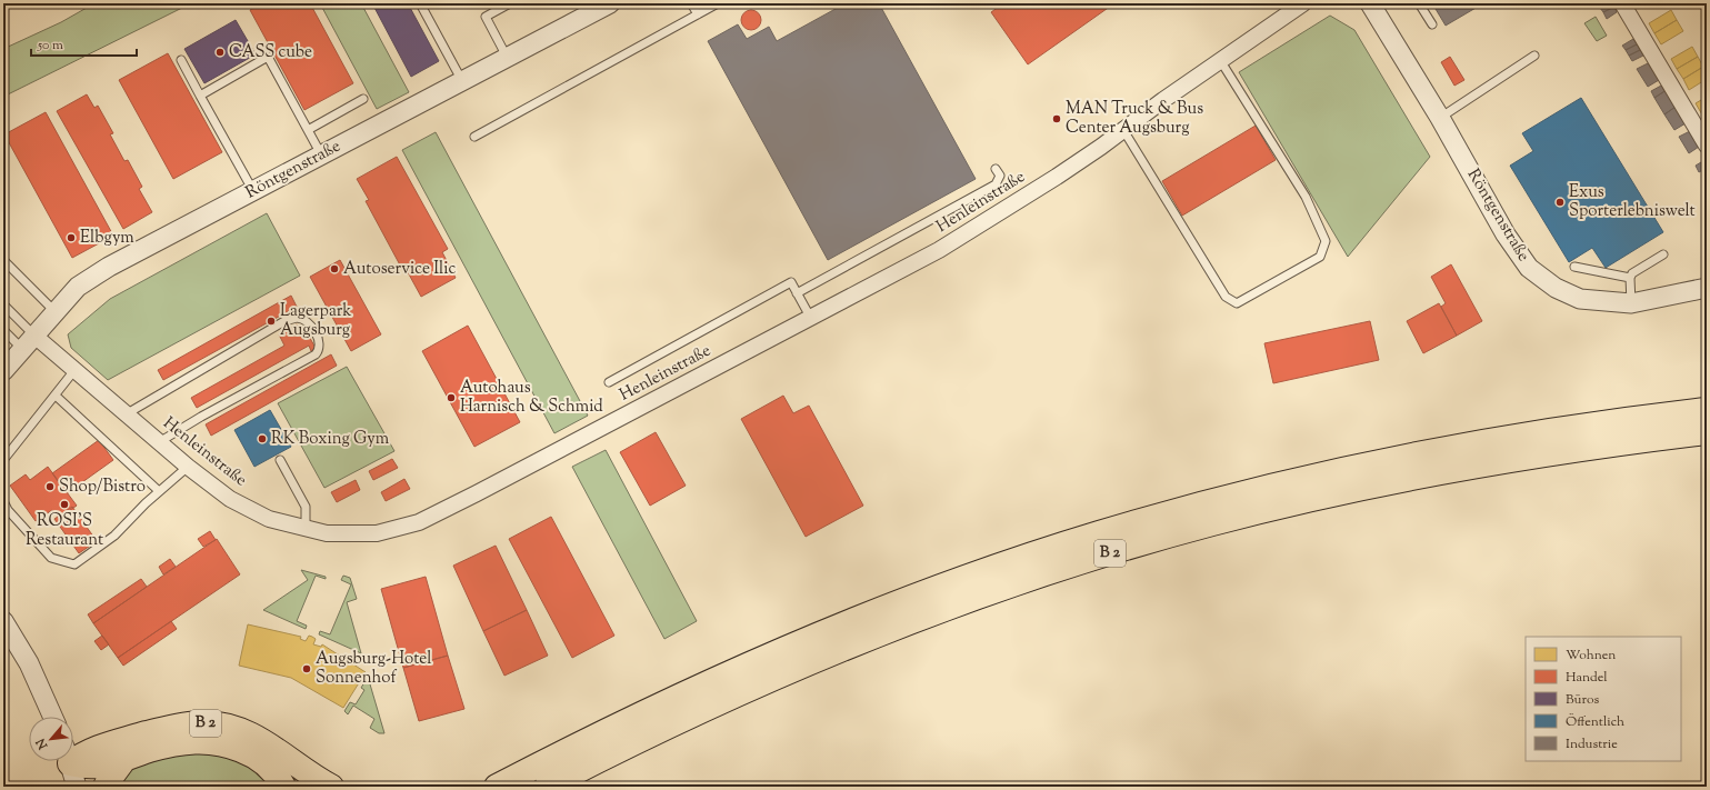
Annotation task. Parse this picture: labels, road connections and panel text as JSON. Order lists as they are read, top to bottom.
{
  "streets": {
    "highway": ["B 2"],
    "street": ["Röntgenstraße", "Henleinstraße"]
  },
  "crossings": [
    ["Röntgenstraße", "Henleinstraße"]
  ],
  "places": [
    "CASS cube",
    "MAN Truck & Bus Center Augsburg",
    "Exus Sporterlebniswelt",
    "Elbgym",
    "Autoservice Ilic",
    "Lagerpark Augsburg",
    "Autohaus Harnisch & Schmid",
    "RK Boxing Gym",
    "Shop/Bistro",
    "ROSI’S Restaurant",
    "Augsburg-Hotel Sonnenhof"
  ],
  "legend": [
    "Wohnen",
    "Handel",
    "Büros",
    "Öffentlich",
    "Industrie"
  ],
  "scale_bar": "50 m",
  "north": "bottom left"
}
